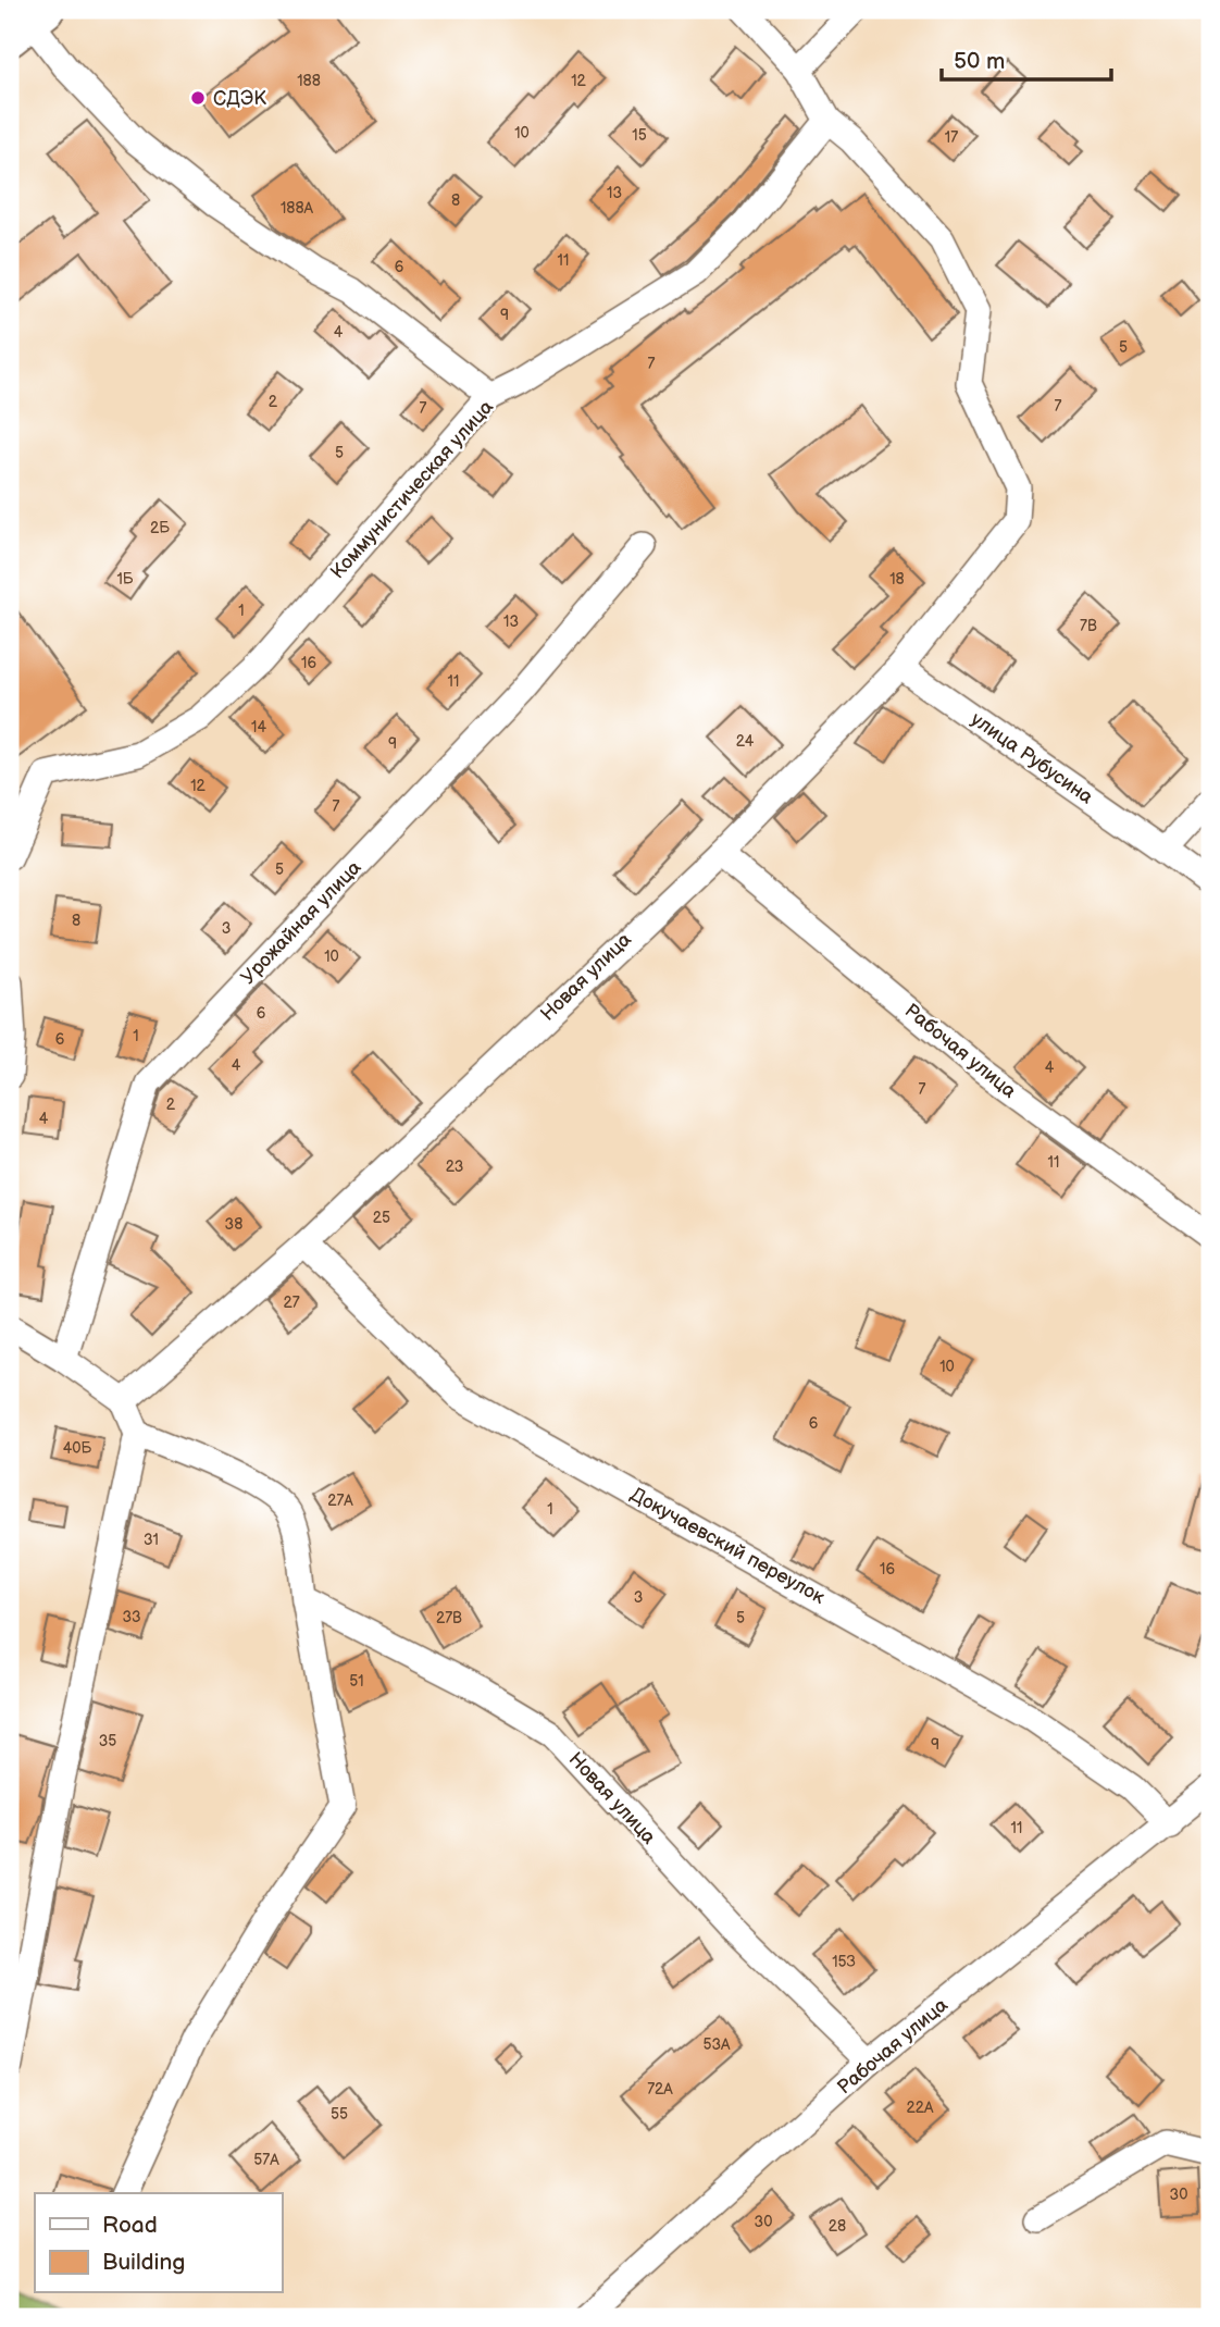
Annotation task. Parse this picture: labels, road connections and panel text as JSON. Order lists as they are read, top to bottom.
{
  "streets": {
    "street": [
      "Коммунистическая улица",
      "улица Рубусина",
      "Урожайная улица",
      "Новая улица",
      "Рабочая улица",
      "Докучаевский переулок"
    ]
  },
  "crossings": [
    ["Коммунистическая улица", "Новая улица"],
    ["улица Рубусина", "Новая улица"],
    ["Новая улица", "Рабочая улица"],
    ["Новая улица", "Докучаевский переулок"],
    ["Рабочая улица", "Докучаевский переулок"]
  ],
  "places": ["СДЭК"],
  "house_numbers": [
    "188",
    "12",
    "10",
    "15",
    "17",
    "13",
    "8",
    "188А",
    "11",
    "6",
    "9",
    "4",
    "5",
    "7",
    "2",
    "7",
    "7",
    "5",
    "2Б",
    "1Б",
    "18",
    "1",
    "13",
    "7В",
    "16",
    "11",
    "14",
    "24",
    "9",
    "12",
    "7",
    "5",
    "8",
    "3",
    "10",
    "6",
    "1",
    "6",
    "4",
    "4",
    "7",
    "2",
    "4",
    "11",
    "23",
    "25",
    "38",
    "27",
    "10",
    "6",
    "40Б",
    "27А",
    "1",
    "31",
    "16",
    "3",
    "33",
    "27В",
    "5",
    "51",
    "35",
    "9",
    "11",
    "15З",
    "53А",
    "72А",
    "22А",
    "55",
    "57А",
    "30",
    "30",
    "28"
  ],
  "legend": ["Road", "Building"],
  "scale_bar": "50 m"
}
